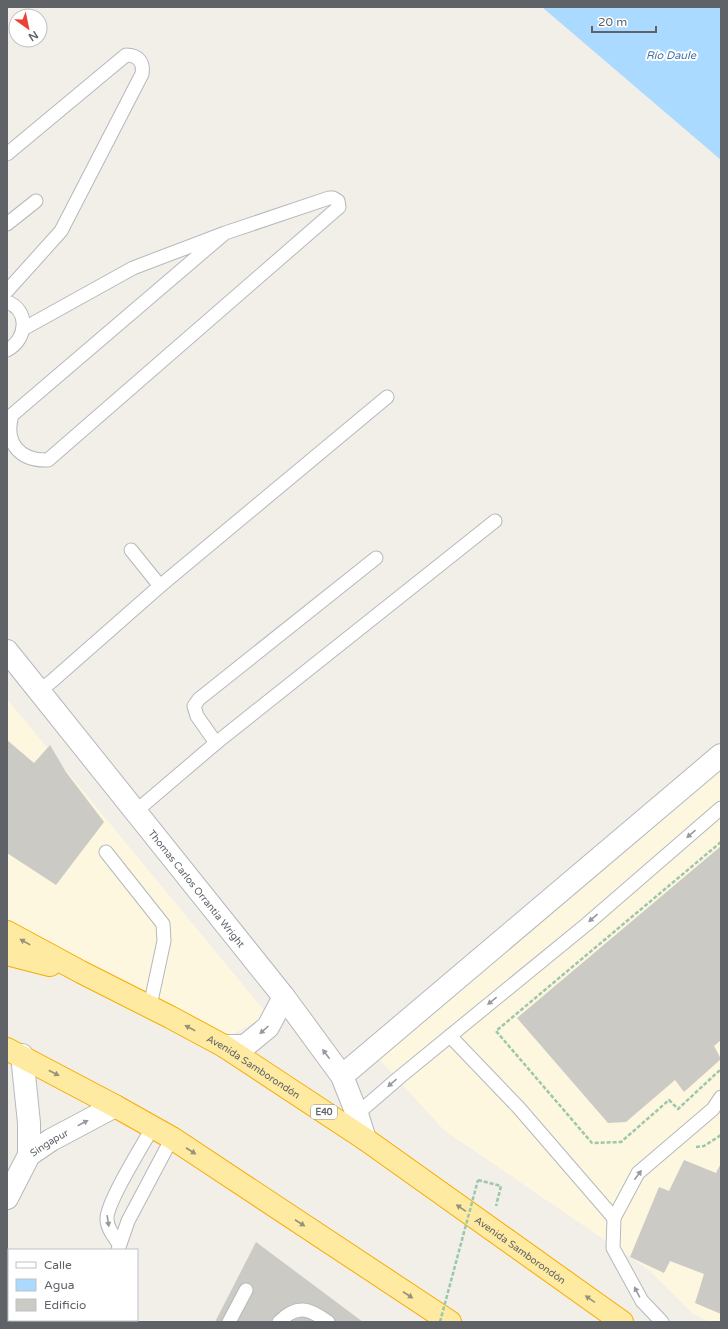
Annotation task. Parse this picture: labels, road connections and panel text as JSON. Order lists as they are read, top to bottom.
{
  "streets": {
    "highway": ["Avenida Samborondón", "E40"],
    "street": ["Thomas Carlos Orrantia Wright", "Singapur"]
  },
  "crossings": [
    ["Thomas Carlos Orrantia Wright", "Avenida Samborondón"]
  ],
  "one_way": ["Singapur"],
  "water": ["Río Daule"],
  "legend": ["Calle", "Agua", "Edificio"],
  "scale_bar": "20 m",
  "north": "bottom right"
}
